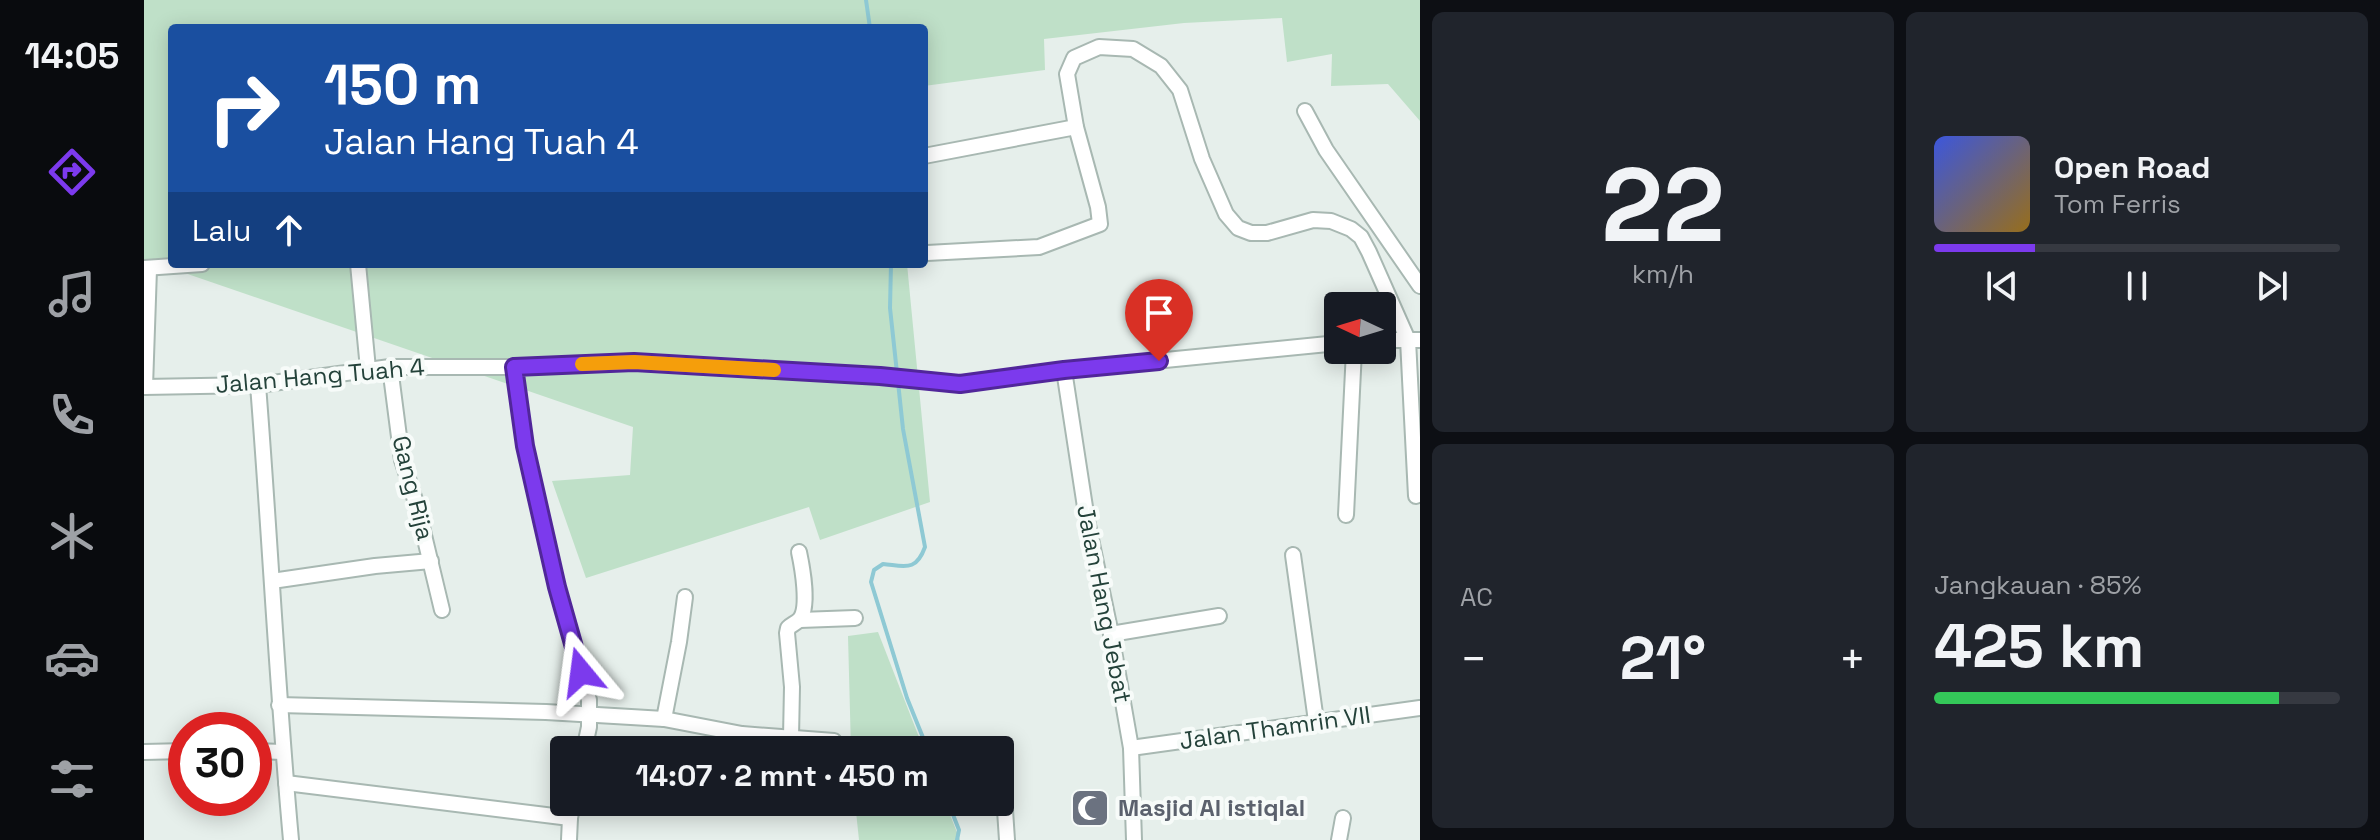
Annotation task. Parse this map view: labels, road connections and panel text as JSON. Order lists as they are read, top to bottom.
{
  "streets": {
    "street": [
      "Jalan Hang Tuah 4",
      "Gang Rija",
      "Jalan Hang Jebat",
      "Jalan Thamrin VII"
    ]
  },
  "crossings": [
    ["Jalan Hang Tuah 4", "Gang Rija"],
    ["Jalan Hang Tuah 4", "Jalan Hang Jebat"],
    ["Jalan Hang Jebat", "Jalan Thamrin VII"]
  ],
  "places": {
    "mosque": ["Masjid Al istiqlal"]
  },
  "north": "left",
  "page": {
    "tabs": "14:05",
    "tile": [
      ["22", "km/h"],
      "AC",
      ["Jangkauan · 85%", "425 km"]
    ],
    "turn": ["150 m", "Jalan Hang Tuah 4"],
    "song": ["Open Road", "Tom Ferris"],
    "then": "Lalu",
    "heat": ["−", "21°", "+"],
    "limit": "30",
    "trip": "14:07 · 2 mnt · 450 m"
  }
}
